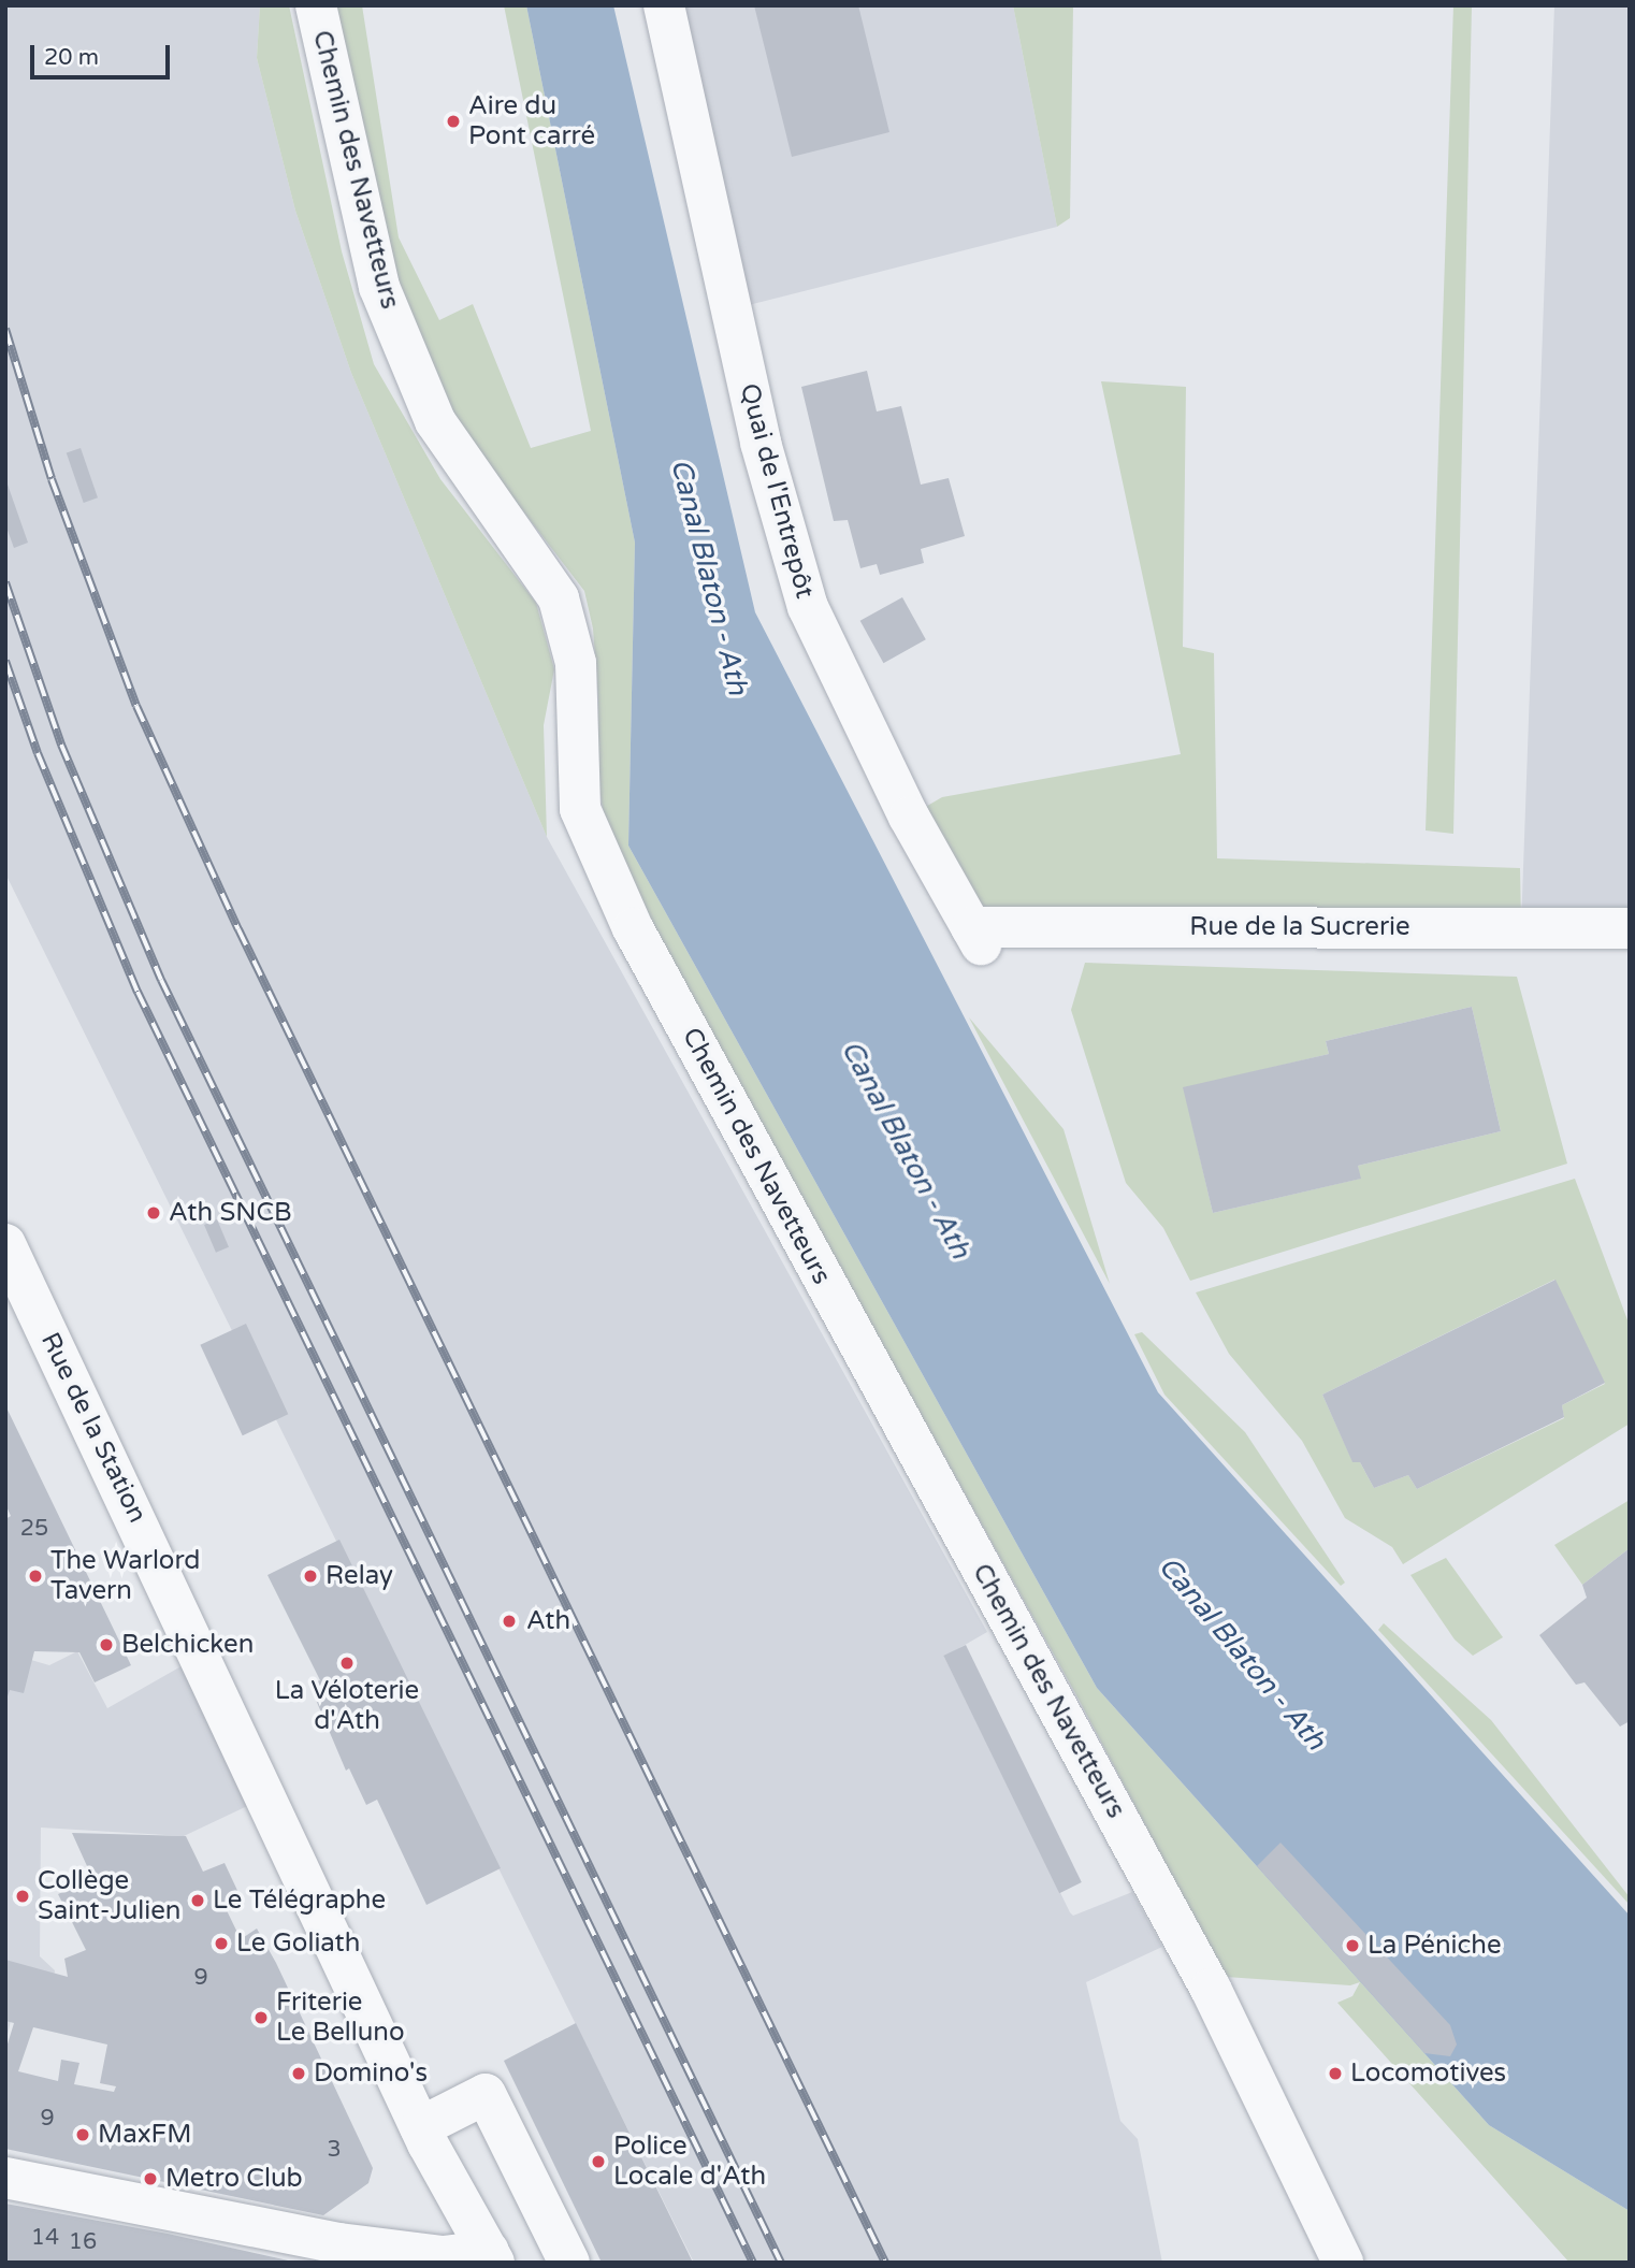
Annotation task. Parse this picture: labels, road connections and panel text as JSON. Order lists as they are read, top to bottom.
{
  "streets": {
    "street": [
      "Chemin des Navetteurs",
      "Quai de l'Entrepôt",
      "Rue de la Sucrerie",
      "Rue de la Station"
    ]
  },
  "crossings": [
    ["Quai de l'Entrepôt", "Rue de la Sucrerie"]
  ],
  "water": ["Canal Blaton - Ath"],
  "places": [
    "Aire du Pont carré",
    "Ath SNCB",
    "The Warlord Tavern",
    "Relay",
    "Ath",
    "Belchicken",
    "La Véloterie d'Ath",
    "Collège Saint-Julien",
    "Le Télégraphe",
    "Le Goliath",
    "La Péniche",
    "Friterie Le Belluno",
    "Domino's",
    "Locomotives",
    "MaxFM",
    "Police Locale d'Ath",
    "Metro Club"
  ],
  "house_numbers": [
    "25",
    "9",
    "9",
    "3",
    "14",
    "16"
  ],
  "scale_bar": "20 m"
}
